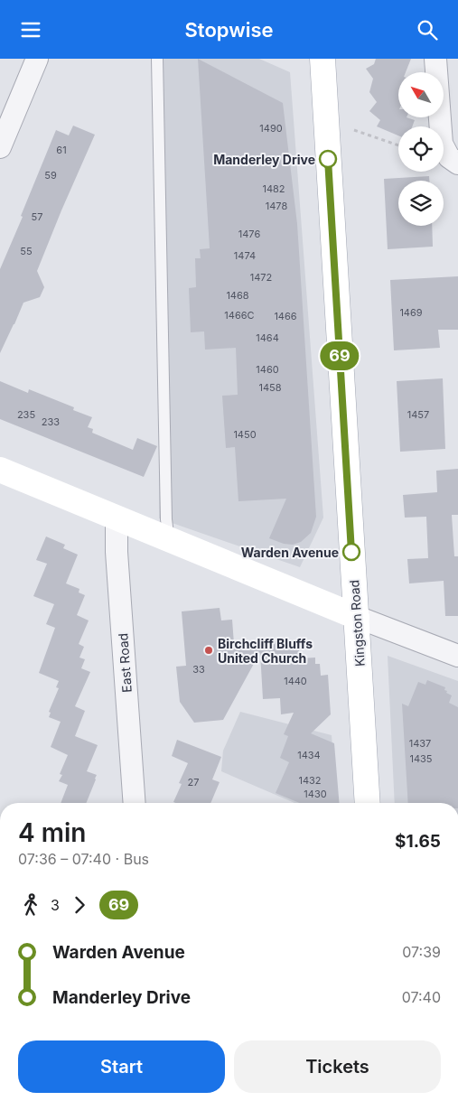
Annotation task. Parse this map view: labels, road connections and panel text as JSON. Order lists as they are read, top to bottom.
{
  "streets": {
    "main road": ["Kingston Road"],
    "street": ["East Road"]
  },
  "places": ["Manderley Drive", "Warden Avenue", "Birchcliff Bluffs United Church"],
  "lines": ["bus line 69"],
  "house_numbers": [
    "1490",
    "61",
    "59",
    "1482",
    "1478",
    "57",
    "1476",
    "55",
    "1474",
    "1472",
    "1468",
    "1469",
    "1466C",
    "1466",
    "1464",
    "1460",
    "1458",
    "235",
    "1457",
    "233",
    "1450",
    "33",
    "1440",
    "1437",
    "1434",
    "1435",
    "1432",
    "27",
    "1430"
  ],
  "north": "top left",
  "page": {
    "header": "Stopwise",
    "on_map": "69",
    "heading": ["4 min", "07:36 – 07:40 · Bus", "$1.65"],
    "legs": ["3", "69"],
    "list": [
      {
        "name": "Warden Avenue",
        "value": "07:39"
      },
      {
        "name": "Manderley Drive",
        "value": "07:40"
      }
    ],
    "buttons": ["Start", "Tickets"]
  }
}
